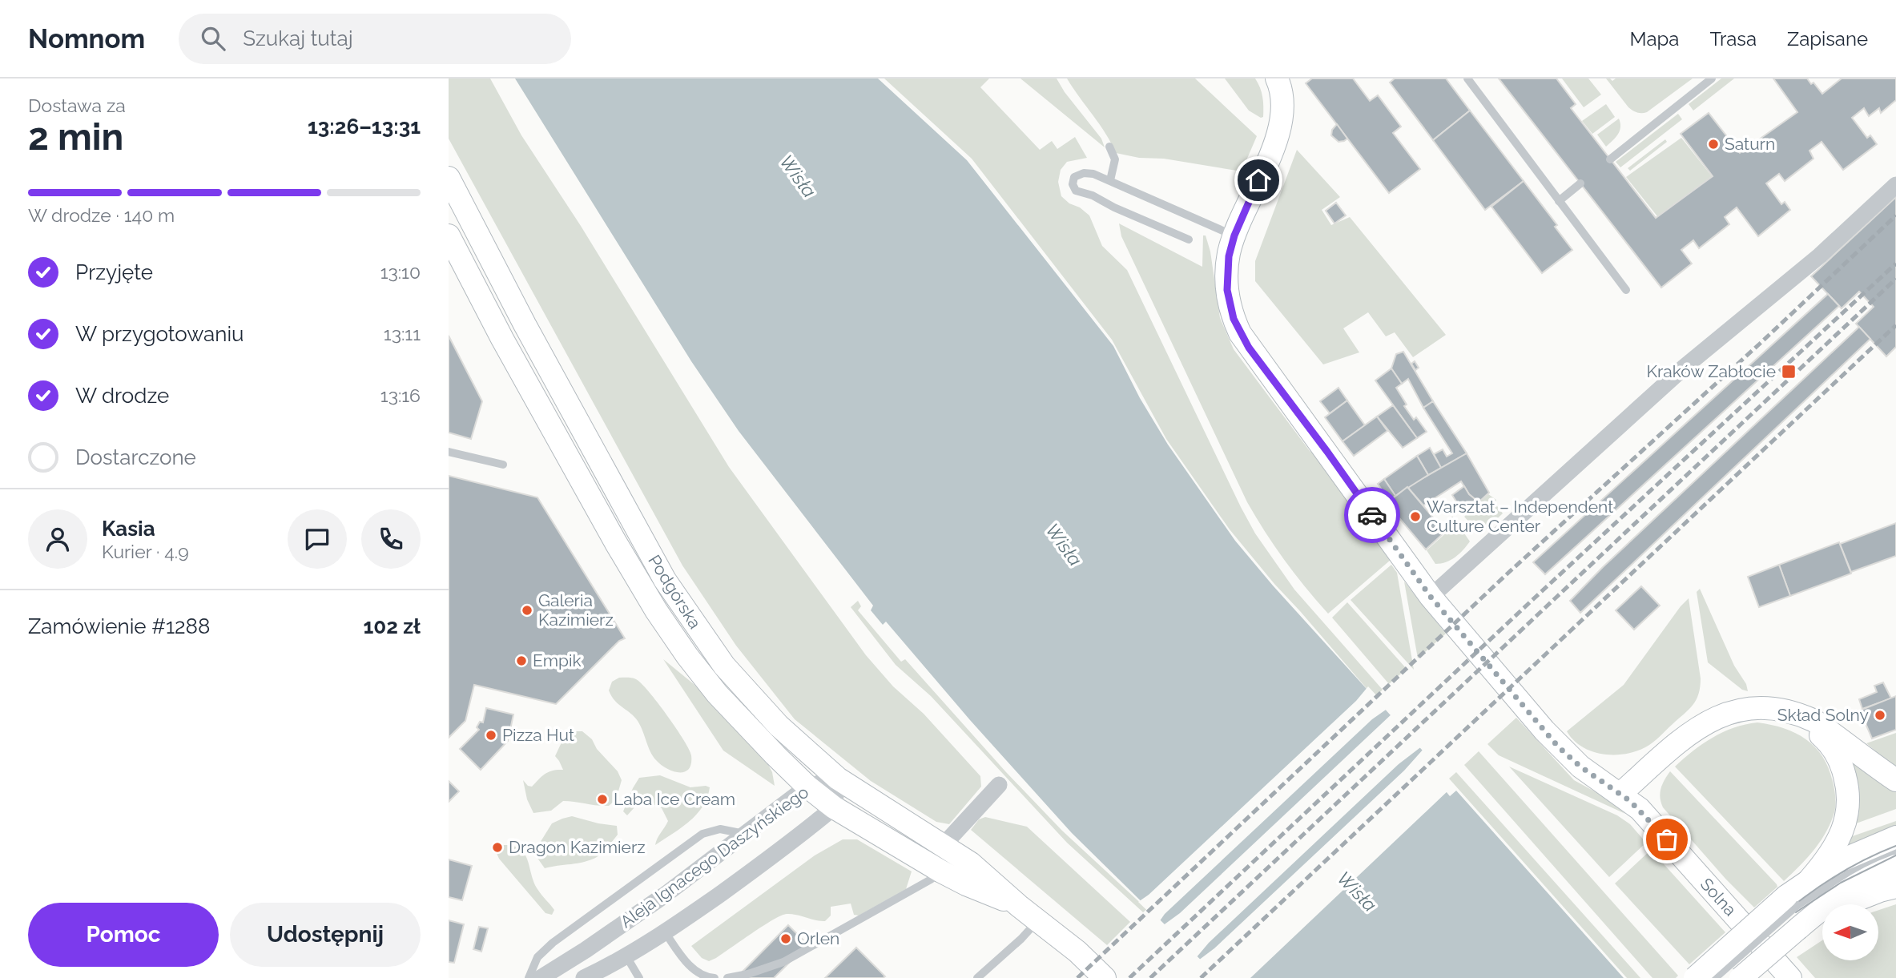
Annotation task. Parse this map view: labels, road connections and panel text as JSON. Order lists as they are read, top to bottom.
{
  "streets": {
    "street": ["Podgórska", "Aleja Ignacego Daszyńskiego", "Solna"]
  },
  "crossings": [
    ["Podgórska", "Aleja Ignacego Daszyńskiego"]
  ],
  "water": ["Wisła"],
  "places": {
    "other": [
      "Saturn",
      "Warsztat – Independent Culture Center",
      "Galeria Kazimierz",
      "Empik",
      "Skład Solny",
      "Pizza Hut",
      "Laba Ice Cream",
      "Dragon Kazimierz",
      "Orlen"
    ],
    "transit": ["Kraków Zabłocie"]
  },
  "north": "left",
  "page": {
    "header": "Nomnom",
    "search": "Szukaj tutaj",
    "nav": ["Mapa", "Trasa", "Zapisane"],
    "heading": ["2 min", "Dostawa za", "13:26–13:31"],
    "panel": [
      "Kasia",
      "Kurier · 4.9",
      "Zamówienie #1288",
      "102 zł"
    ],
    "bar": "W drodze · 140 m",
    "list": [
      ["Przyjęte", "13:10"],
      ["W przygotowaniu", "13:11"],
      ["W drodze", "13:16"],
      "Dostarczone"
    ],
    "buttons": ["Pomoc", "Udostępnij"]
  }
}
